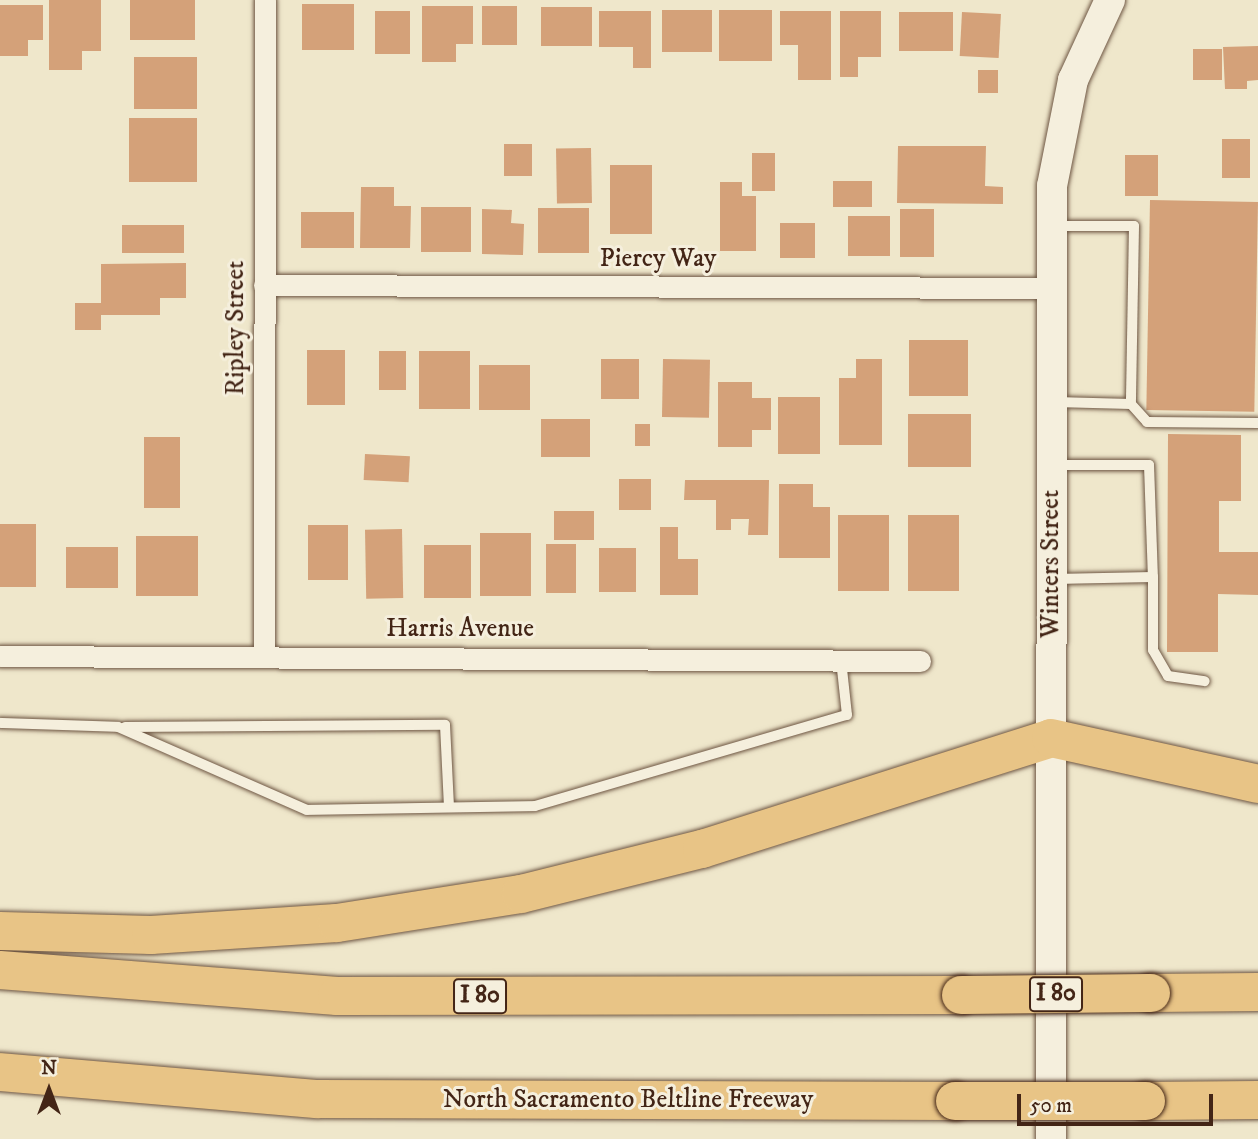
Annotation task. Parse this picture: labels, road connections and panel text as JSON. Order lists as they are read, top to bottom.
{
  "streets": {
    "highway": ["I 80", "North Sacramento Beltline Freeway"],
    "main road": ["Winters Street"],
    "street": ["Piercy Way", "Ripley Street", "Harris Avenue"]
  },
  "crossings": [
    ["Piercy Way", "Ripley Street"],
    ["Piercy Way", "Winters Street"],
    ["Ripley Street", "Harris Avenue"]
  ],
  "scale_bar": "50 m",
  "north": "top"
}
